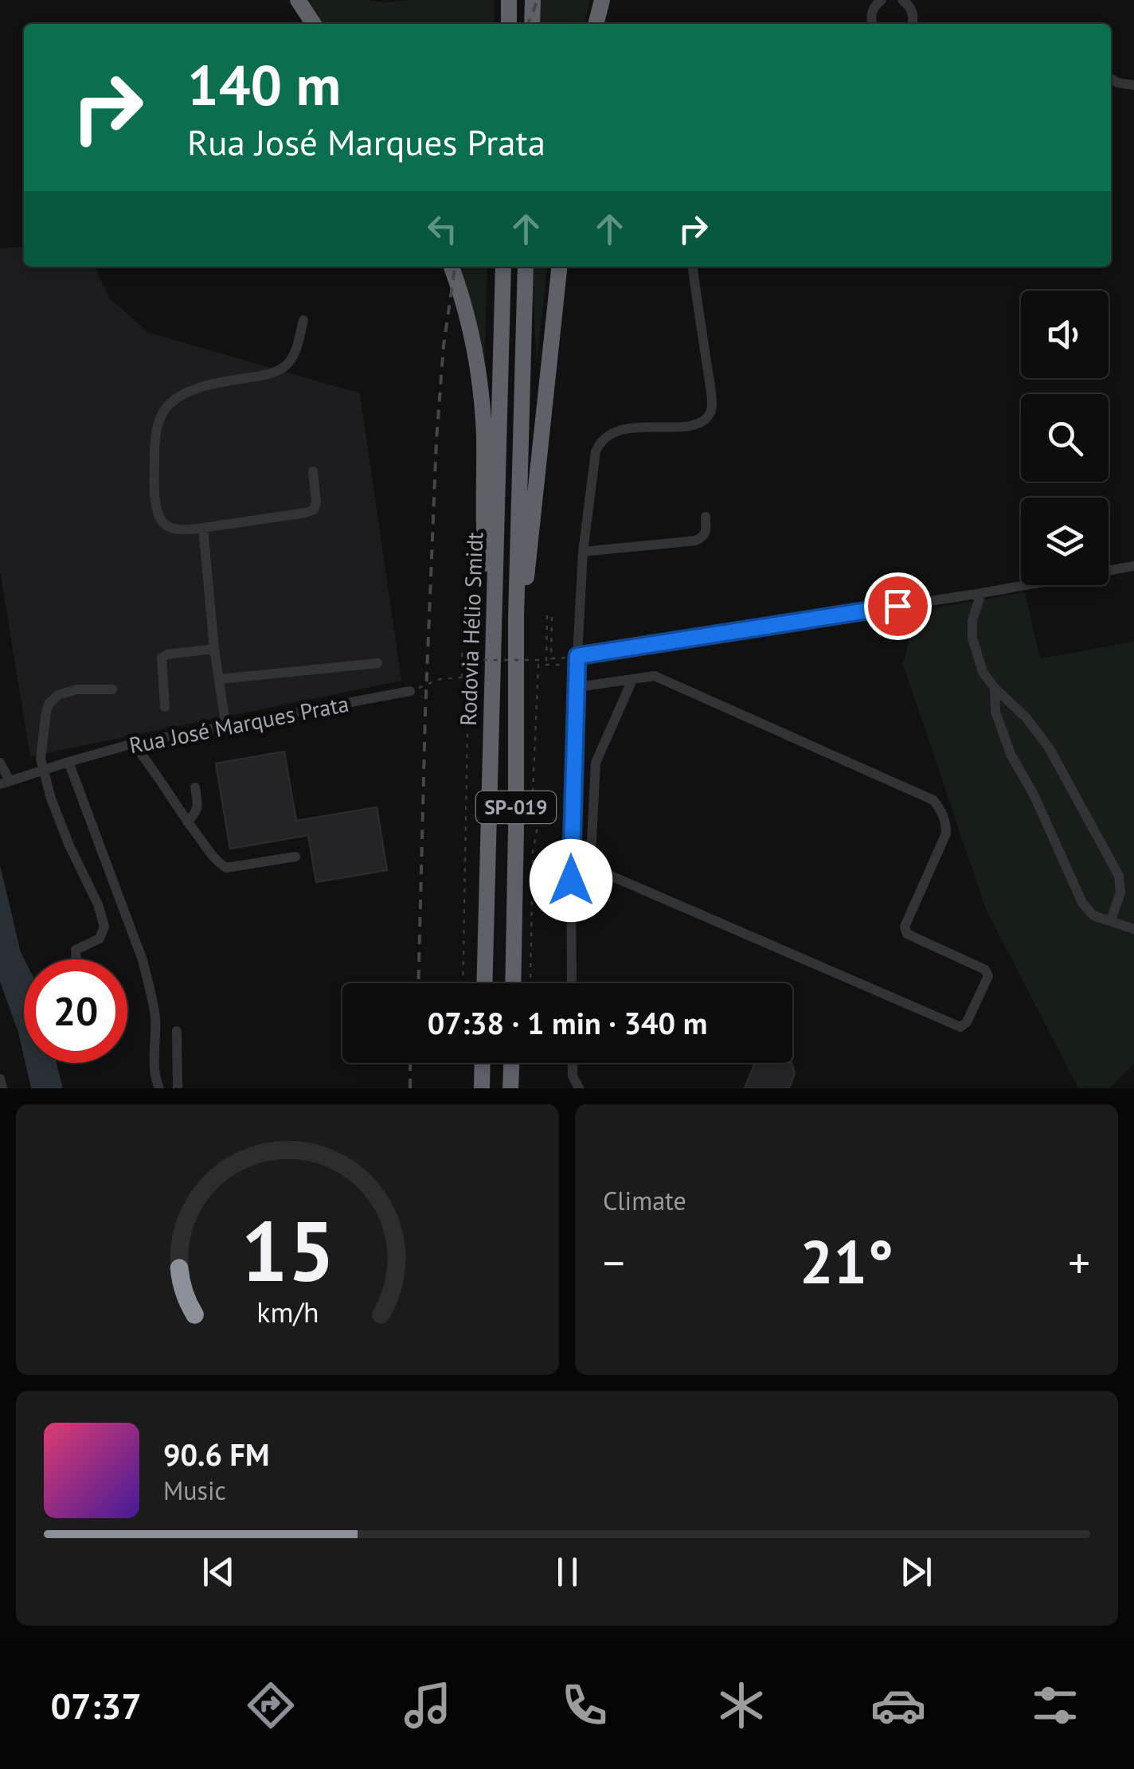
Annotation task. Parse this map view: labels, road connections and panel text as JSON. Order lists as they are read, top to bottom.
{
  "streets": {
    "highway": ["Rodovia Hélio Smidt", "SP-019"],
    "street": ["Rua José Marques Prata"]
  },
  "page": {
    "turn": ["140 m", "Rua José Marques Prata"],
    "limit": "20",
    "trip": "07:38 · 1 min · 340 m",
    "tile": "Climate",
    "heat": ["−", "21°", "+"],
    "song": ["90.6 FM", "Music"],
    "tabs": "07:37",
    "gauge": ["15", "km/h"]
  }
}
